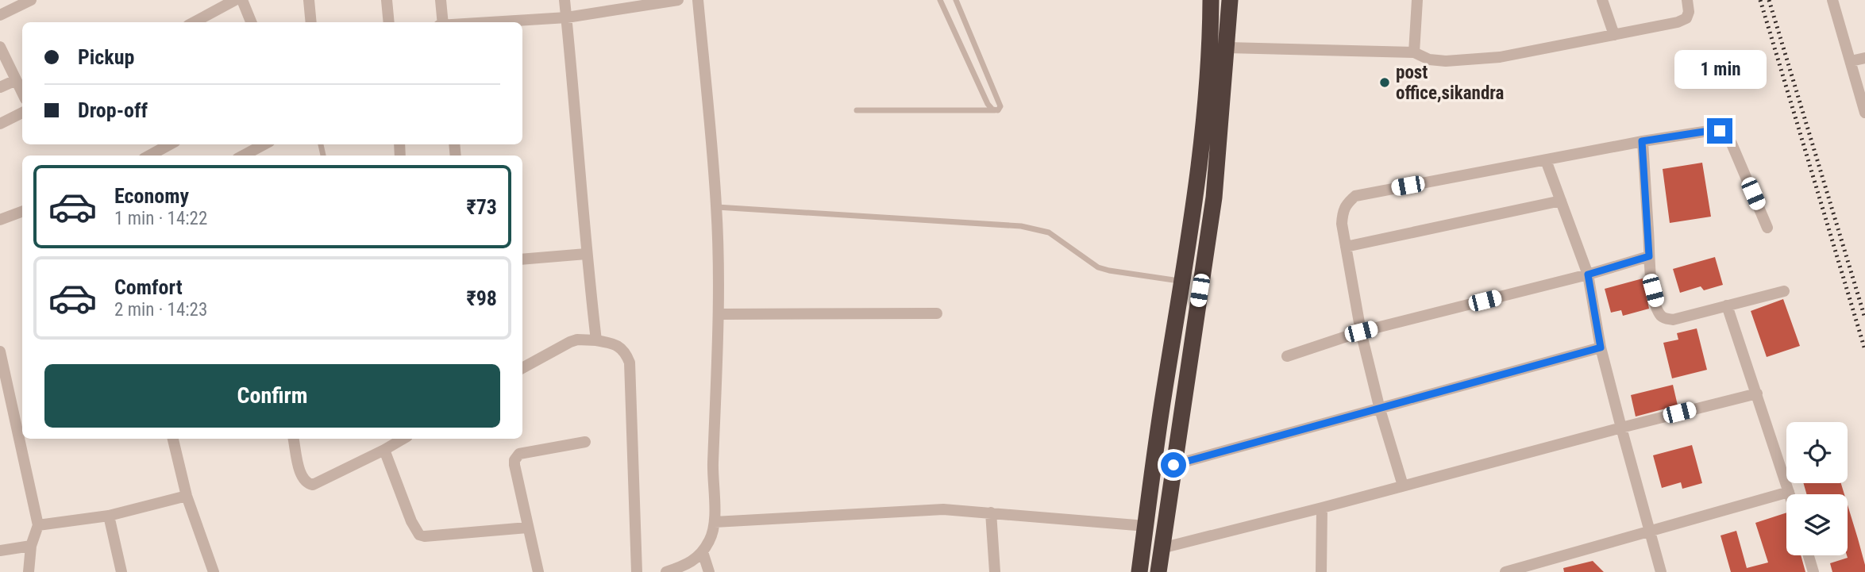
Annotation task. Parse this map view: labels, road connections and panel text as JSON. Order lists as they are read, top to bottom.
{
  "places": ["post office,sikandra"],
  "page": {
    "banner": ["Pickup", "Drop-off"],
    "bubble": "1 min",
    "list": [
      {
        "name": "Economy",
        "note": "1 min · 14:22",
        "value": "₹73"
      },
      {
        "name": "Comfort",
        "note": "2 min · 14:23",
        "value": "₹98"
      }
    ],
    "buttons": "Confirm"
  }
}
